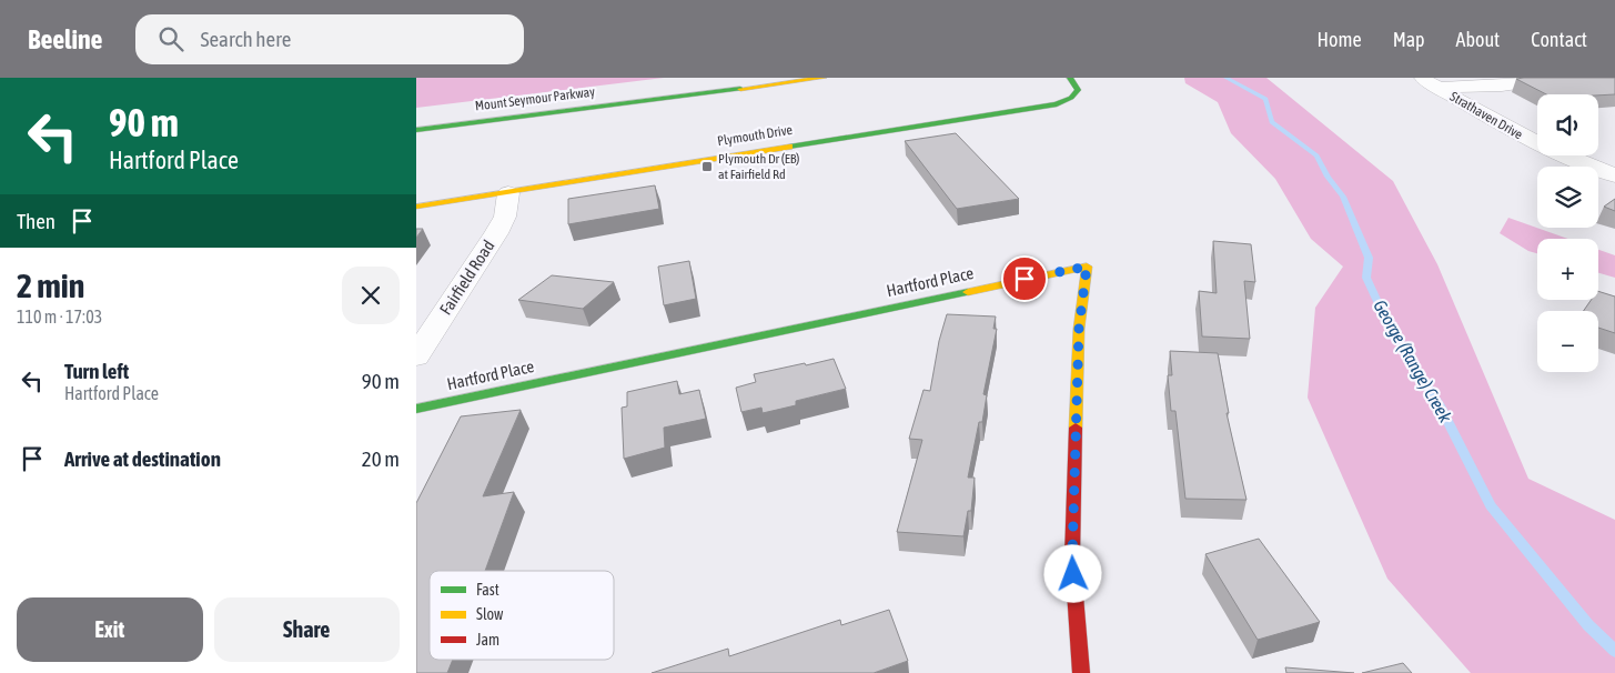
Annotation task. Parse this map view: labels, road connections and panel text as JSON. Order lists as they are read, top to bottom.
{
  "streets": {
    "street": [
      "Mount Seymour Parkway",
      "Strathaven Drive",
      "Plymouth Drive",
      "Fairfield Road",
      "Hartford Place"
    ]
  },
  "crossings": [
    ["Plymouth Drive", "Fairfield Road"]
  ],
  "water": ["George (Range) Creek"],
  "places": {
    "transit": ["Plymouth Dr (EB) at Fairfield Rd"]
  },
  "legend": ["Fast", "Slow", "Jam"],
  "page": {
    "header": "Beeline",
    "search": "Search here",
    "nav": [
      "Home",
      "Map",
      "About",
      "Contact"
    ],
    "turn": ["90 m", "Hartford Place"],
    "map_buttons": ["+", "−"],
    "then": "Then",
    "heading": ["2 min", "110 m · 17:03"],
    "list": [
      {
        "name": "Turn left",
        "note": "Hartford Place",
        "value": "90 m"
      },
      {
        "name": "Arrive at destination",
        "value": "20 m"
      }
    ],
    "buttons": ["Exit", "Share"]
  }
}
